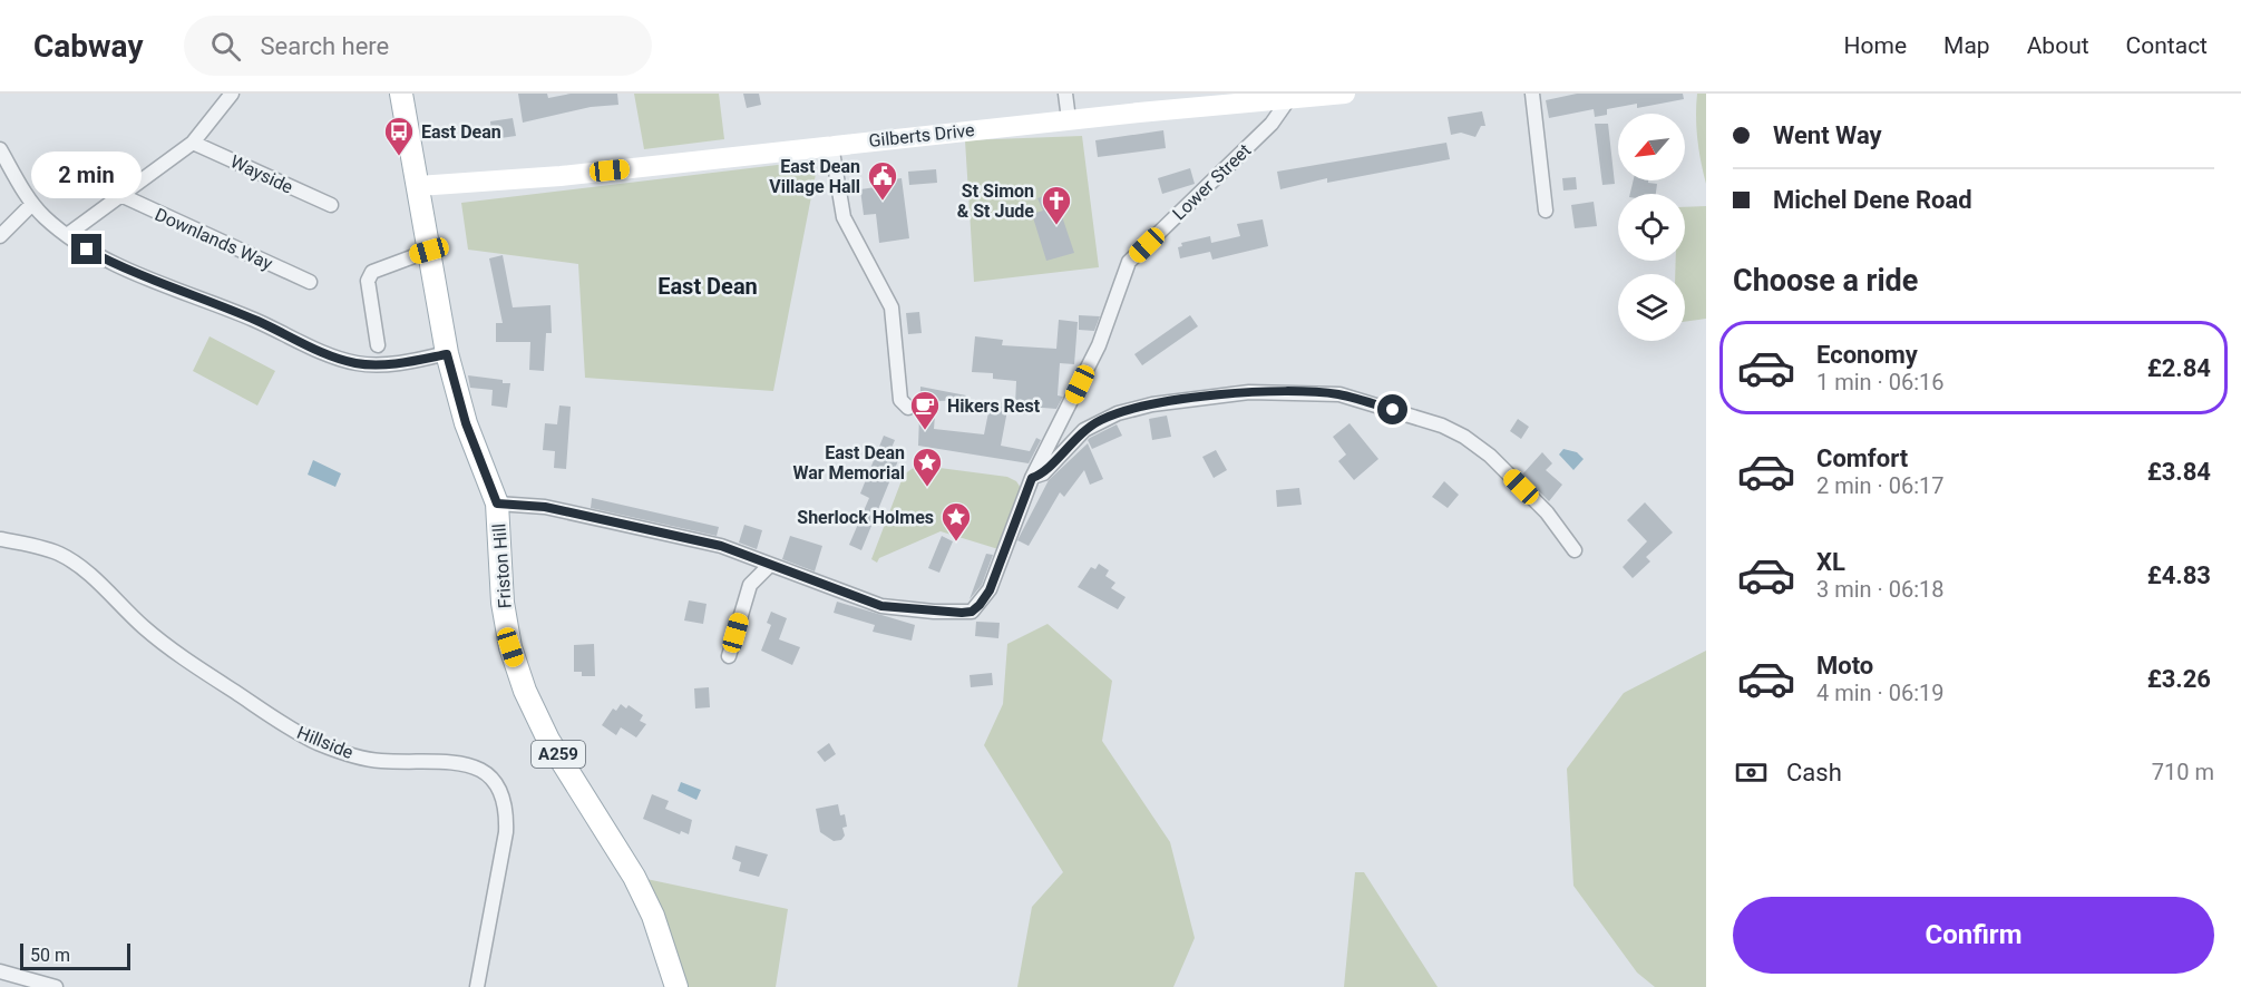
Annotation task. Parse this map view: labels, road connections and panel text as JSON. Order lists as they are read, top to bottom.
{
  "streets": {
    "main road": ["Friston Hill", "A259"],
    "street": [
      "Gilberts Drive",
      "Wayside",
      "Lower Street",
      "Downlands Way",
      "Hillside"
    ]
  },
  "crossings": [
    ["Gilberts Drive", "Lower Street"],
    ["Gilberts Drive", "A259"],
    ["Friston Hill", "A259"]
  ],
  "districts": ["East Dean"],
  "places": {
    "bus stop": ["East Dean"],
    "public building": ["East Dean Village Hall"],
    "church": ["St Simon & St Jude"],
    "cafe": ["Hikers Rest"],
    "place": ["East Dean War Memorial", "Sherlock Holmes"]
  },
  "scale_bar": "50 m",
  "north": "bottom left",
  "page": {
    "header": "Cabway",
    "search": "Search here",
    "nav": [
      "Home",
      "Map",
      "About",
      "Contact"
    ],
    "banner": ["Went Way", "Michel Dene Road"],
    "bubble": "2 min",
    "heading": "Choose a ride",
    "list": [
      {
        "name": "Economy",
        "note": "1 min · 06:16",
        "value": "£2.84"
      },
      {
        "name": "Comfort",
        "note": "2 min · 06:17",
        "value": "£3.84"
      },
      {
        "name": "XL",
        "note": "3 min · 06:18",
        "value": "£4.83"
      },
      {
        "name": "Moto",
        "note": "4 min · 06:19",
        "value": "£3.26"
      }
    ],
    "pay": ["Cash", "710 m"],
    "buttons": "Confirm",
    "scale": "50 m"
  }
}
